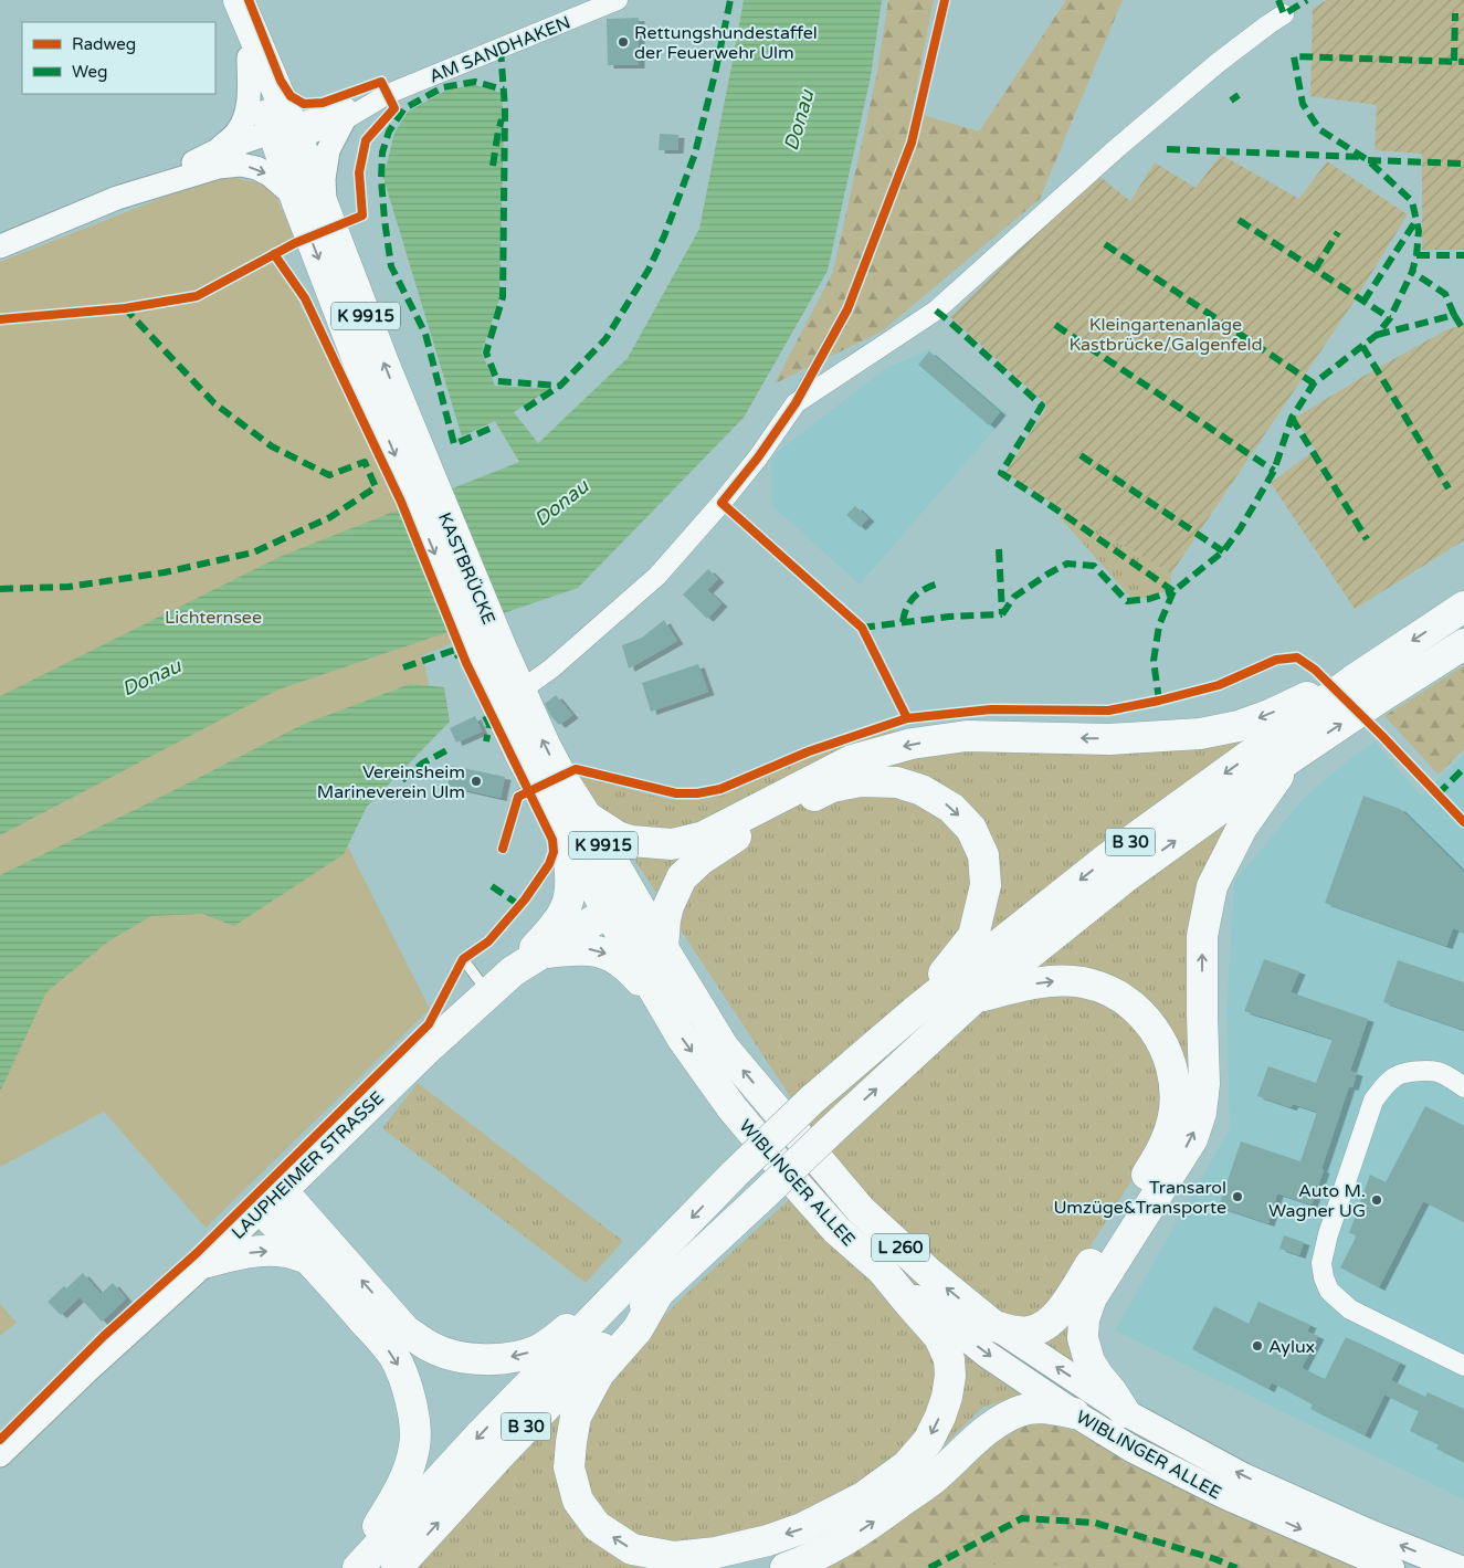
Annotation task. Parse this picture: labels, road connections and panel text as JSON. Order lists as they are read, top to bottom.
{
  "streets": {
    "main road": [
      "K 9915",
      "KASTBRÜCKE",
      "B 30",
      "LAUPHEIMER STRASSE",
      "WIBLINGER ALLEE",
      "L 260"
    ],
    "street": ["AM SANDHAKEN"]
  },
  "crossings": [
    ["AM SANDHAKEN", "K 9915"],
    ["K 9915", "KASTBRÜCKE"],
    ["K 9915", "WIBLINGER ALLEE"],
    ["KASTBRÜCKE", "WIBLINGER ALLEE"],
    ["LAUPHEIMER STRASSE", "WIBLINGER ALLEE"],
    ["LAUPHEIMER STRASSE", "L 260"],
    ["WIBLINGER ALLEE", "L 260"]
  ],
  "water": ["Donau"],
  "parks": ["Kleingartenanlage Kastbrücke/Galgenfeld", "Lichternsee"],
  "places": [
    "Rettungshundestaffel der Feuerwehr Ulm",
    "Vereinsheim Marineverein Ulm",
    "Transarol Umzüge&Transporte",
    "Auto M. Wagner UG",
    "Aylux"
  ],
  "legend": ["Radweg", "Weg"]
}
